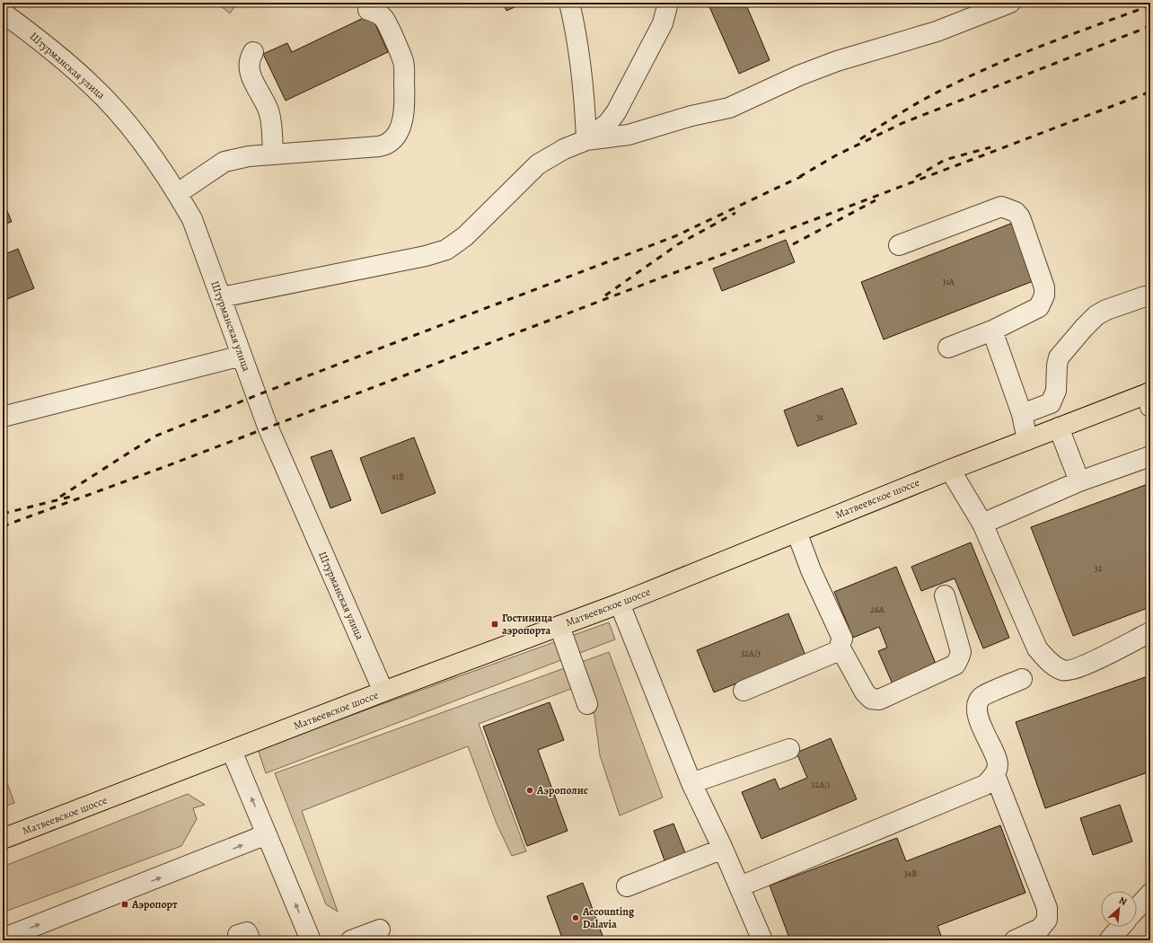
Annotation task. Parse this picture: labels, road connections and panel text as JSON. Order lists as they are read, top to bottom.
{
  "streets": {
    "main road": ["Матвеевское шоссе"],
    "street": ["Штурманская улица"]
  },
  "crossings": [
    ["Штурманская улица", "Матвеевское шоссе"]
  ],
  "places": {
    "transit": ["Гостиница аэропорта", "Аэропорт"],
    "other": ["Аэрополис", "Accounting Dalavia"]
  },
  "house_numbers": [
    "31А",
    "31",
    "41В",
    "32",
    "26А",
    "32А/3",
    "32А/1",
    "34В"
  ],
  "north": "top right"
}
